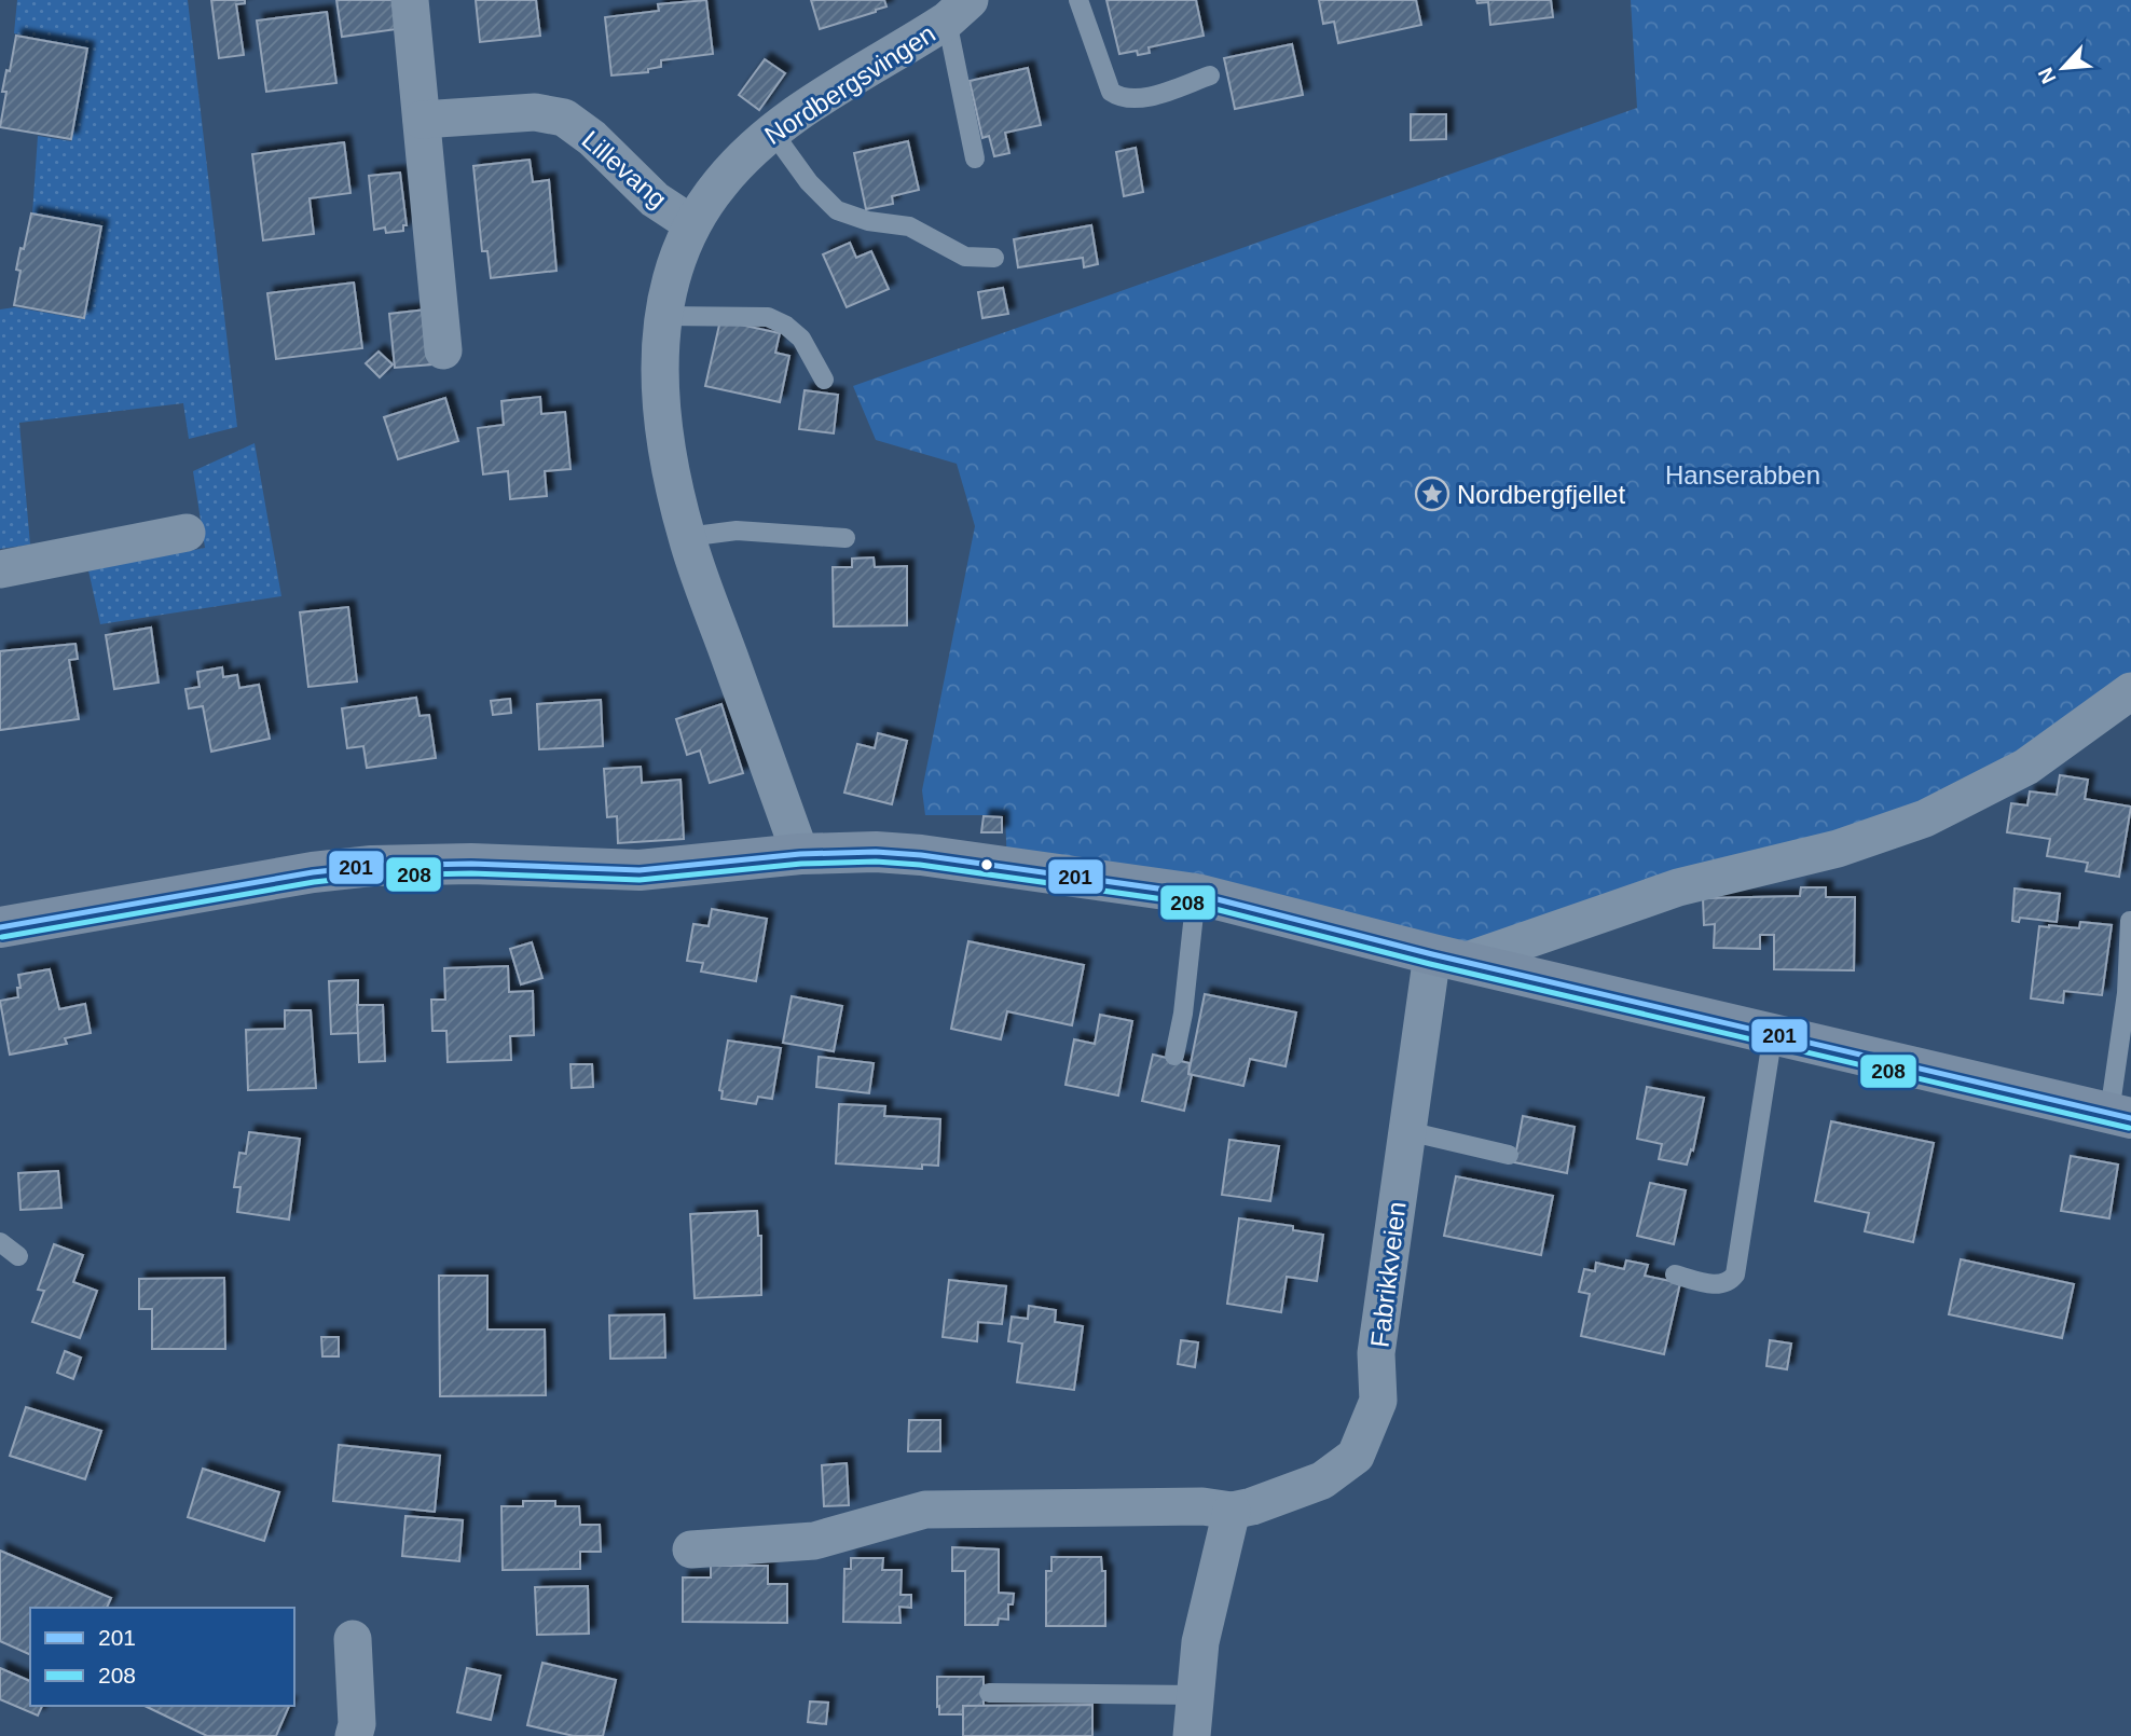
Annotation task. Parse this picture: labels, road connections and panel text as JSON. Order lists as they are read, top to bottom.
{
  "streets": {
    "street": ["Nordbergsvingen", "Lillevang", "Fabrikkveien"]
  },
  "crossings": [
    ["Nordbergsvingen", "Lillevang"]
  ],
  "parks": ["Hanserabben"],
  "places": {
    "place": ["Nordbergfjellet"]
  },
  "lines": ["transit line 201", "transit line 208"],
  "legend": ["201", "208"],
  "north": "bottom left"
}
